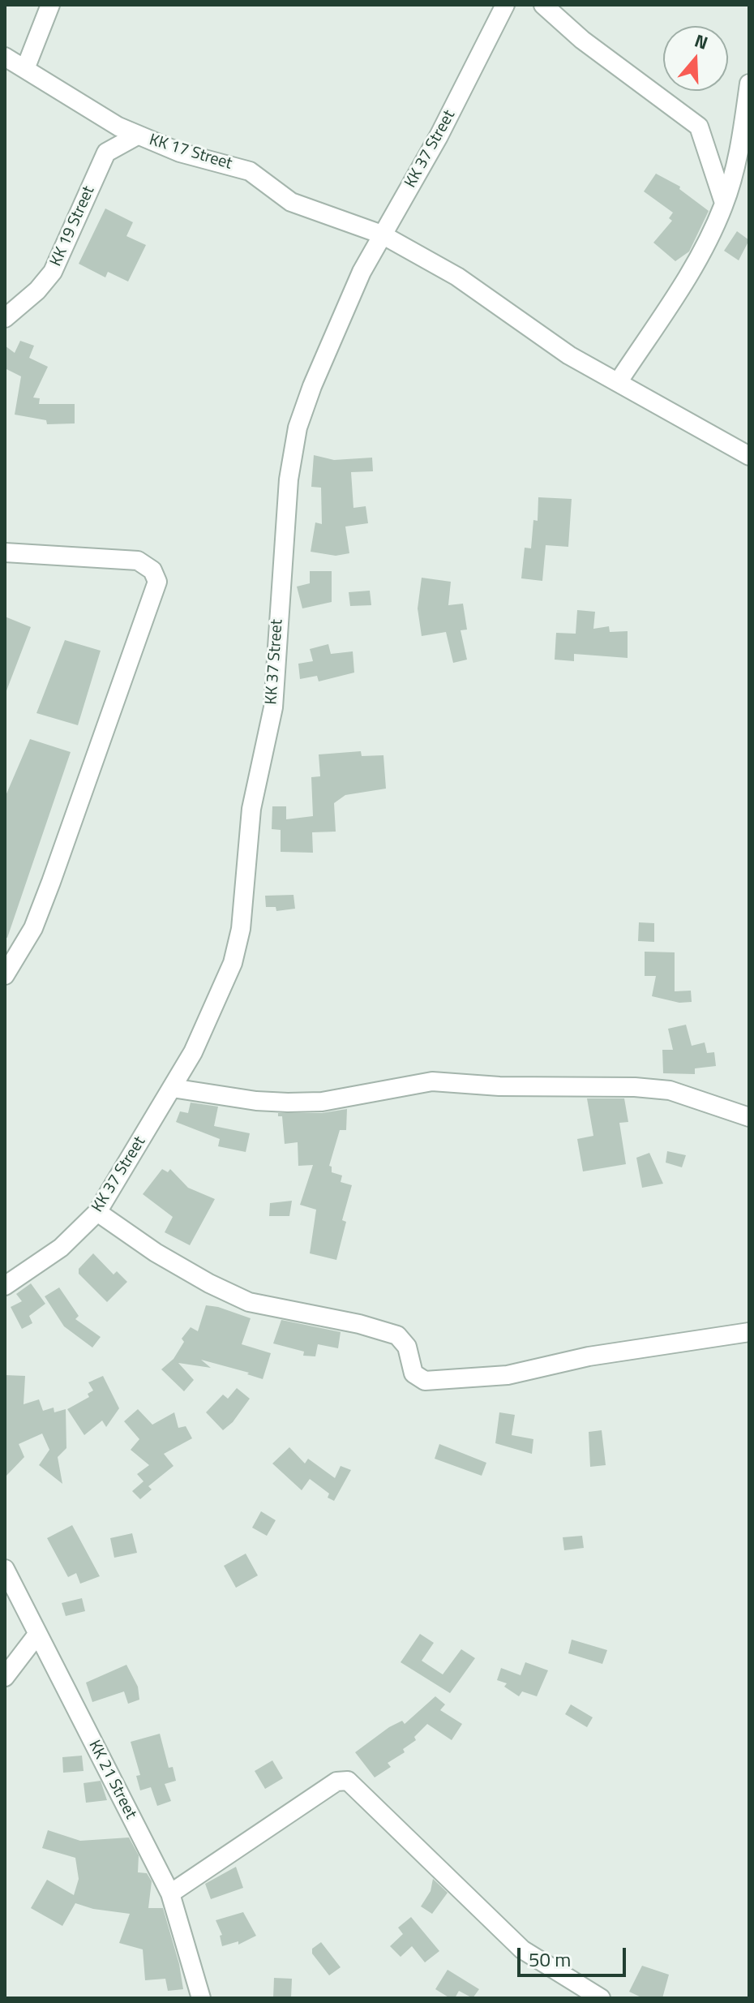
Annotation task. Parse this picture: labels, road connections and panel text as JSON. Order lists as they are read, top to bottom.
{
  "streets": {
    "street": [
      "KK 37 Street",
      "KK 17 Street",
      "KK 19 Street",
      "KK 21 Street"
    ]
  },
  "crossings": [
    ["KK 37 Street", "KK 17 Street"],
    ["KK 17 Street", "KK 19 Street"]
  ],
  "scale_bar": "50 m",
  "north": "top"
}
